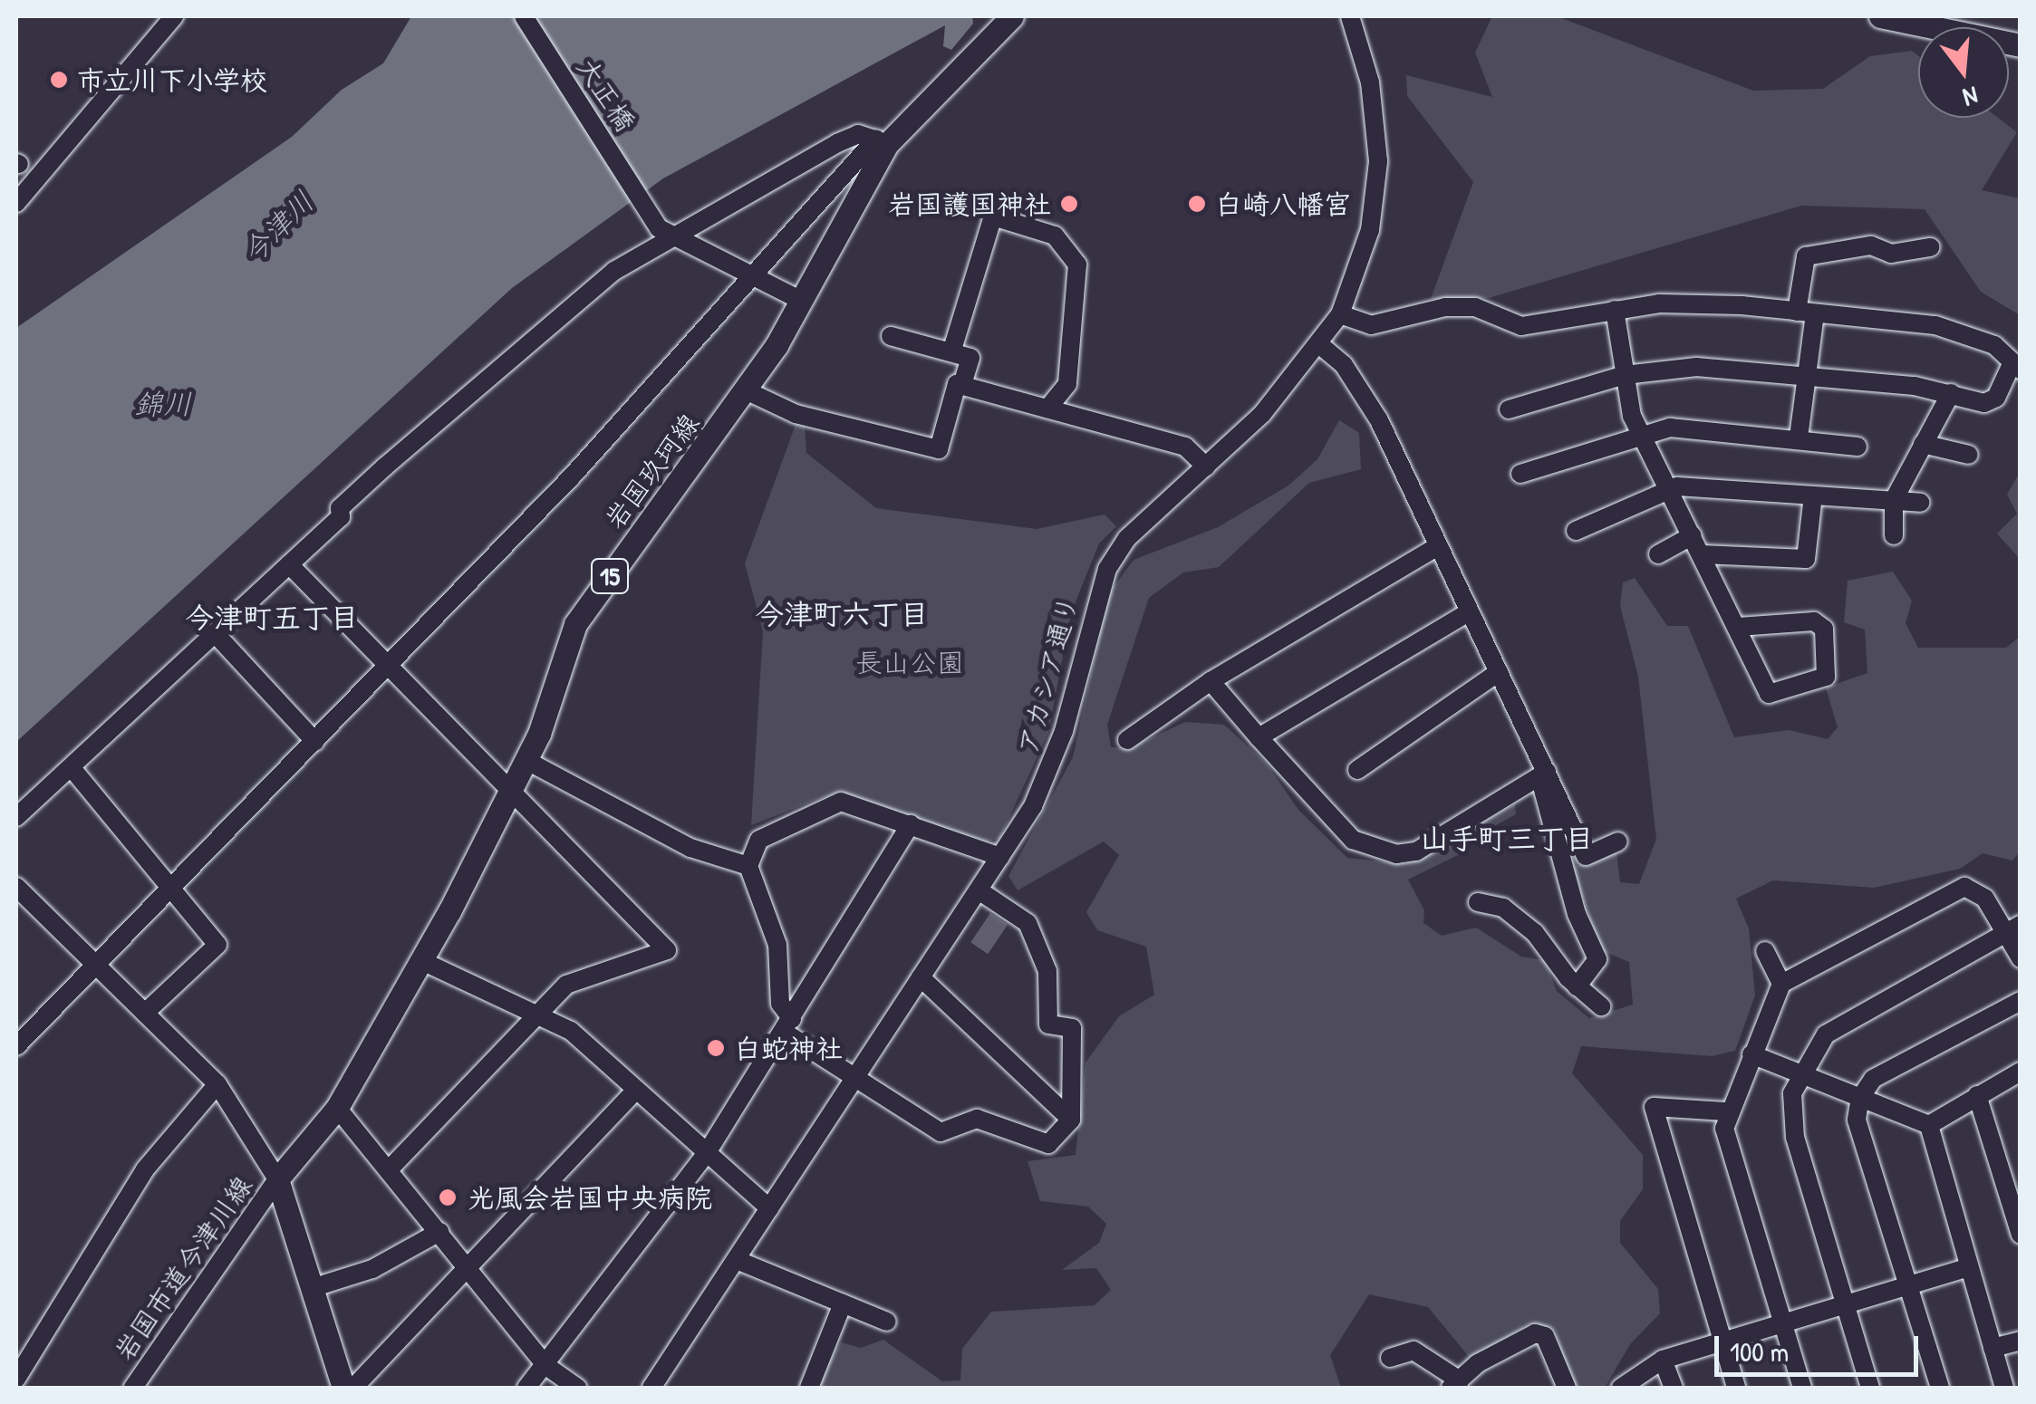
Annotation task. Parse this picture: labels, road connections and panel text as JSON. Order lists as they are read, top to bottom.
{
  "streets": {
    "main road": ["岩国玖珂線", "15"],
    "street": ["大正橋", "アカシア通り", "岩国市道今津川線"]
  },
  "crossings": [
    ["岩国玖珂線", "岩国市道今津川線"]
  ],
  "districts": ["今津町六丁目", "今津町五丁目", "山手町三丁目"],
  "water": ["今津川", "錦川"],
  "parks": ["長山公園"],
  "places": [
    "市立川下小学校",
    "岩国護国神社",
    "白崎八幡宮",
    "白蛇神社",
    "光風会岩国中央病院"
  ],
  "scale_bar": "100 m",
  "north": "bottom"
}
